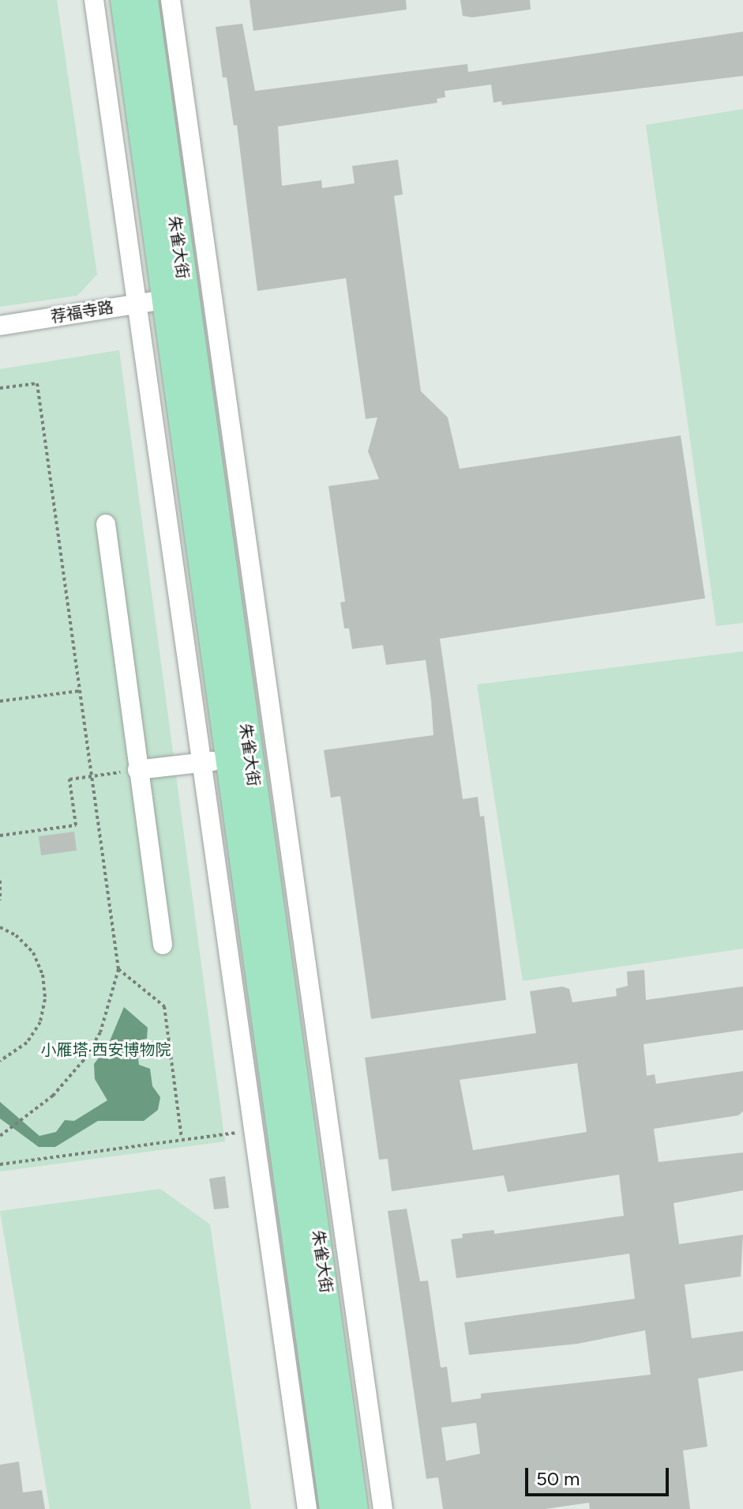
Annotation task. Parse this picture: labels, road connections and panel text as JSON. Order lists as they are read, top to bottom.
{
  "streets": {
    "main road": ["朱雀大街"],
    "street": ["荐福寺路"]
  },
  "crossings": [
    ["朱雀大街", "荐福寺路"]
  ],
  "parks": ["小雁塔·西安博物院"],
  "scale_bar": "50 m"
}
